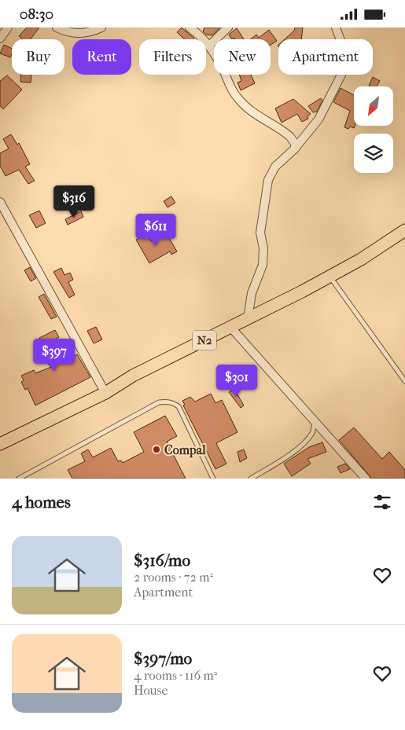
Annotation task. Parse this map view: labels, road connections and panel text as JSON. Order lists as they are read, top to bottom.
{
  "streets": {
    "main road": ["N2"]
  },
  "places": ["Compal"],
  "north": "bottom left",
  "page": {
    "status": "08:30",
    "chip": [
      "Buy",
      "Rent",
      "Filters",
      "New",
      "Apartment"
    ],
    "price": [
      "$316",
      "$611",
      "$397",
      "$301"
    ],
    "heading": "4 homes",
    "list": [
      {
        "name": "$316/mo",
        "note": "2 rooms · 72 m² · Apartment"
      },
      {
        "name": "$397/mo",
        "note": "4 rooms · 116 m² · House"
      }
    ]
  }
}
